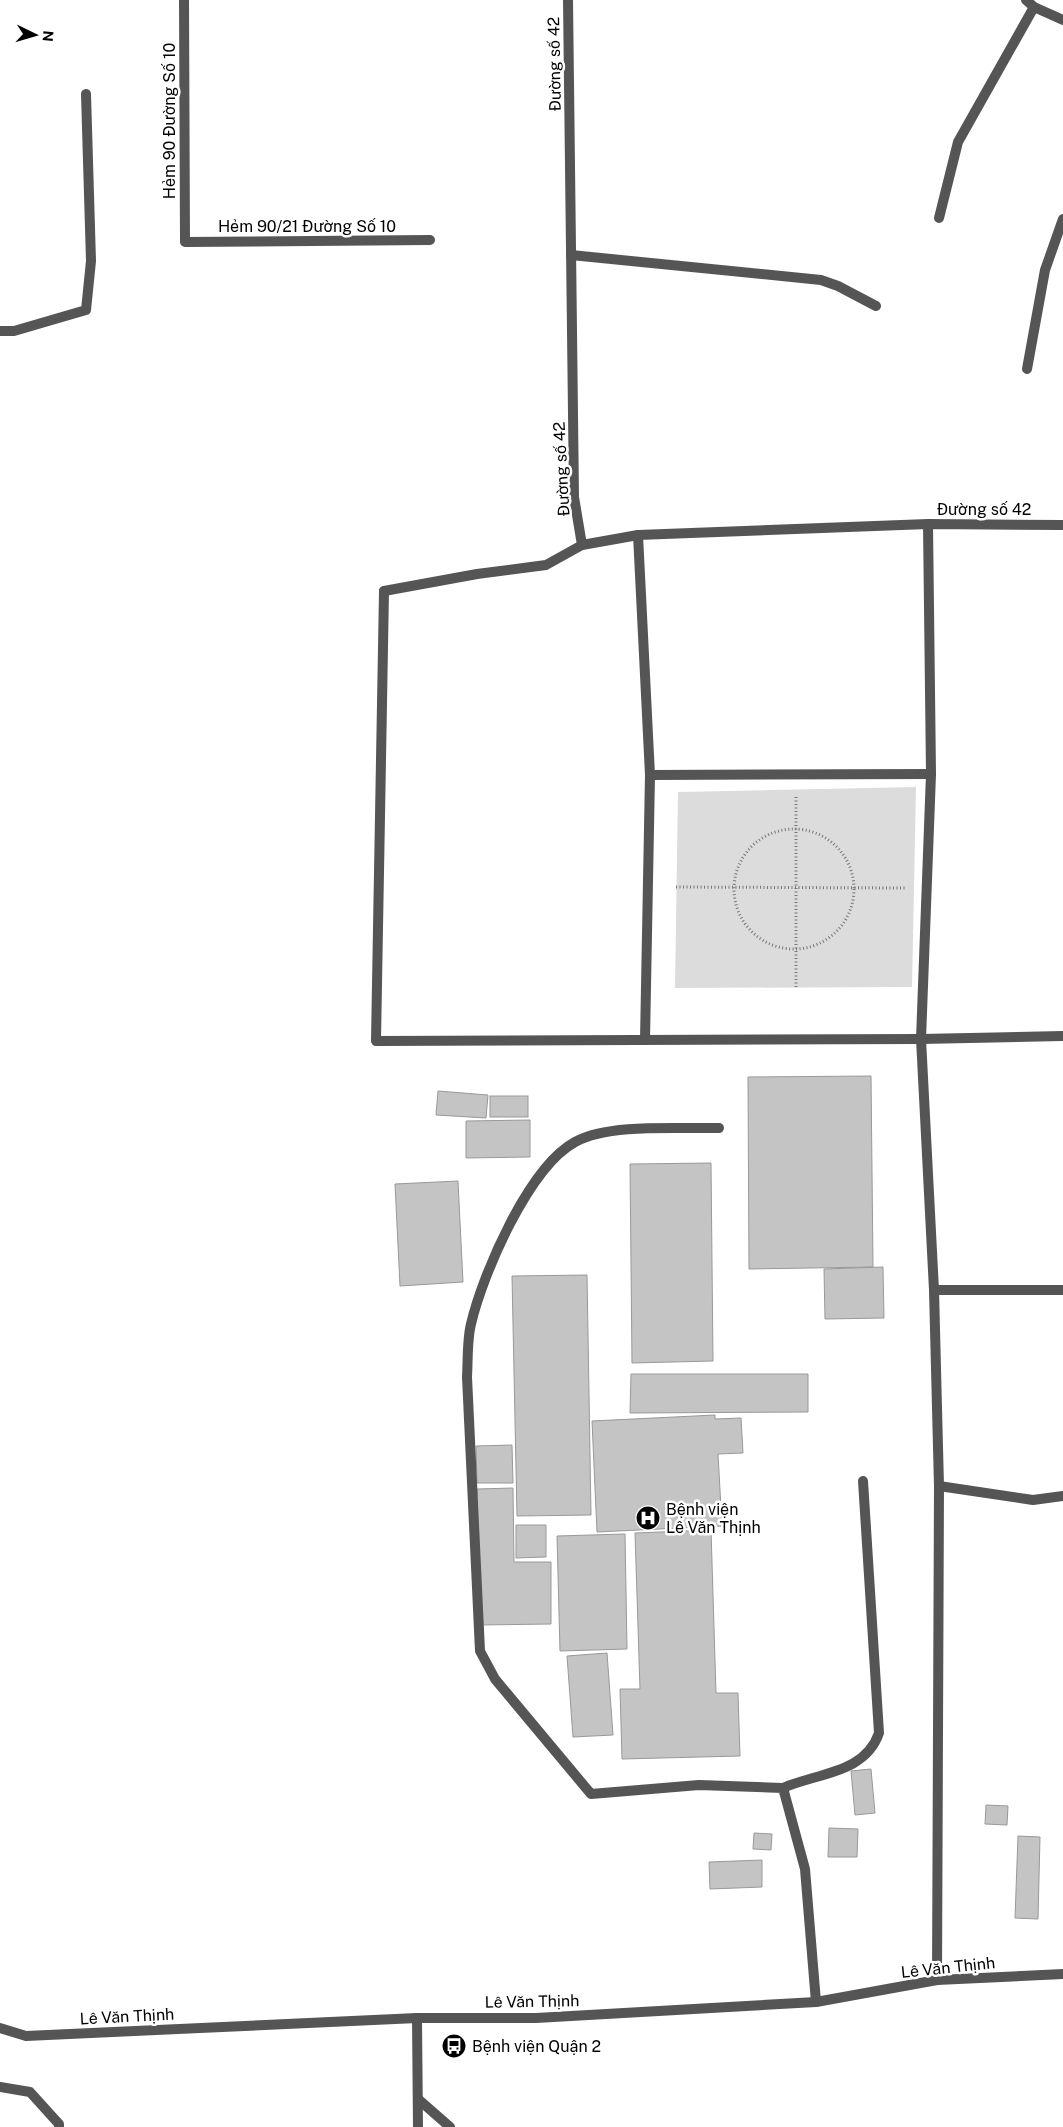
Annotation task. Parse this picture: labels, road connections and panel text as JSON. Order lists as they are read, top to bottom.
{
  "streets": {
    "street": [
      "Đường số 42",
      "Hẻm 90 Đường Số 10",
      "Hẻm 90/21 Đường Số 10",
      "Lê Văn Thịnh"
    ]
  },
  "crossings": [
    ["Hẻm 90 Đường Số 10", "Hẻm 90/21 Đường Số 10"]
  ],
  "places": {
    "hospital": ["Bệnh viện Lê Văn Thịnh"],
    "bus stop": ["Bệnh viện Quận 2"]
  },
  "north": "right"
}
